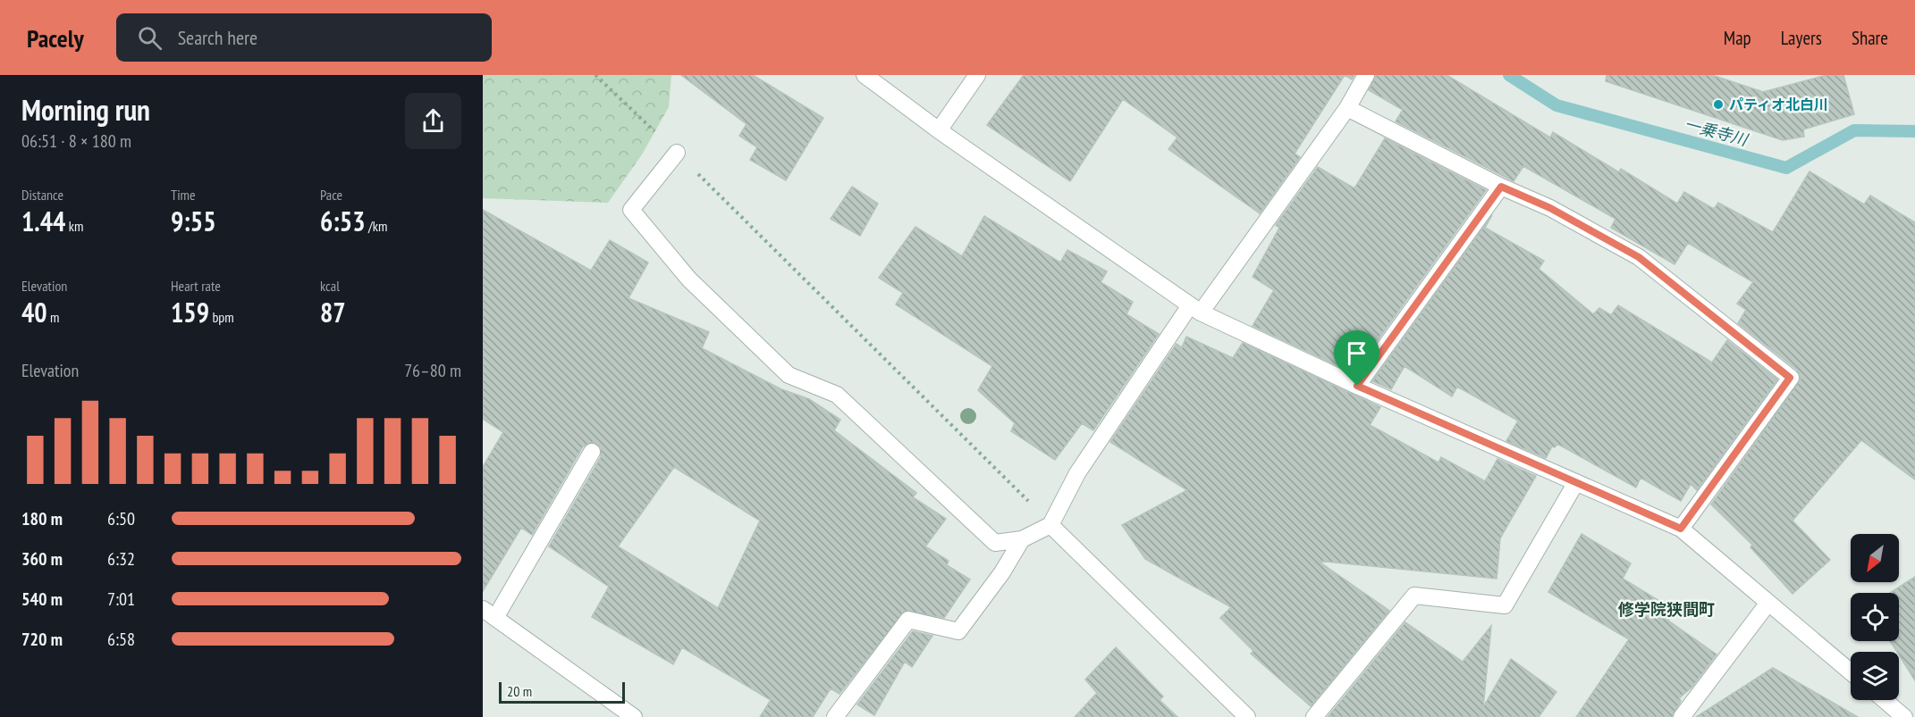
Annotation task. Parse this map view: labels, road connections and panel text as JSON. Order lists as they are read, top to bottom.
{
  "districts": ["修学院狭間町"],
  "water": ["一乗寺川"],
  "places": ["パティオ北白川"],
  "scale_bar": "20 m",
  "north": "bottom left",
  "page": {
    "header": "Pacely",
    "search": "Search here",
    "nav": ["Map", "Layers", "Share"],
    "heading": ["Morning run", "06:51 · 8 × 180 m"],
    "stats": [
      ["Distance", "1.44 km"],
      ["Time", "9:55"],
      ["Pace", "6:53 /km"],
      ["Elevation", "40 m"],
      ["Heart rate", "159 bpm"],
      ["kcal", "87"]
    ],
    "chart": ["Elevation", "76–80 m"],
    "list": [
      {
        "name": "180 m",
        "note": "6:50"
      },
      {
        "name": "360 m",
        "note": "6:32"
      },
      {
        "name": "540 m",
        "note": "7:01"
      },
      {
        "name": "720 m",
        "note": "6:58"
      }
    ],
    "scale": "20 m"
  }
}
